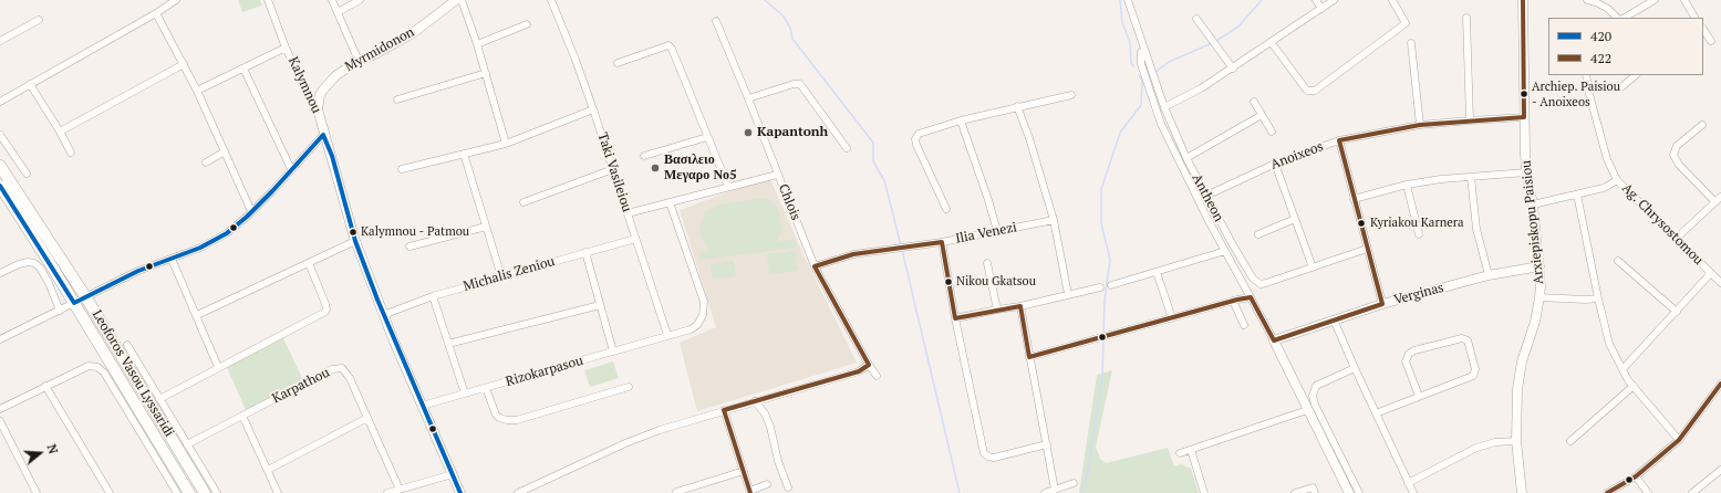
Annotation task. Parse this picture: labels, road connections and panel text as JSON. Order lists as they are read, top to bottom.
{
  "streets": {
    "main road": ["Leoforos Vasou Lyssaridi"],
    "street": [
      "Myrmidonon",
      "Kalymnou",
      "Anoixeos",
      "Taki Vasileiou",
      "Antheon",
      "Chlois",
      "Arxiepiskopu Paisiou",
      "Ag. Chrysostomou",
      "Ilia Venezi",
      "Michalis Zeniou",
      "Verginas",
      "Rizokarpasou",
      "Karpathou"
    ]
  },
  "crossings": [
    ["Myrmidonon", "Kalymnou"],
    ["Kalymnou", "Michalis Zeniou"],
    ["Kalymnou", "Rizokarpasou"],
    ["Anoixeos", "Antheon"],
    ["Anoixeos", "Arxiepiskopu Paisiou"],
    ["Taki Vasileiou", "Michalis Zeniou"],
    ["Taki Vasileiou", "Rizokarpasou"],
    ["Chlois", "Ilia Venezi"],
    ["Arxiepiskopu Paisiou", "Verginas"]
  ],
  "places": [
    "Archiep. Paisiou - Anoixeos",
    "Kapantonh",
    "Βασιλειο Μεγαρο Νο5",
    "Kyriakou Karnera",
    "Kalymnou - Patmou",
    "Nikou Gkatsou"
  ],
  "lines": ["transit line 422", "transit line 420"],
  "legend": ["420", "422"],
  "north": "right"
}
